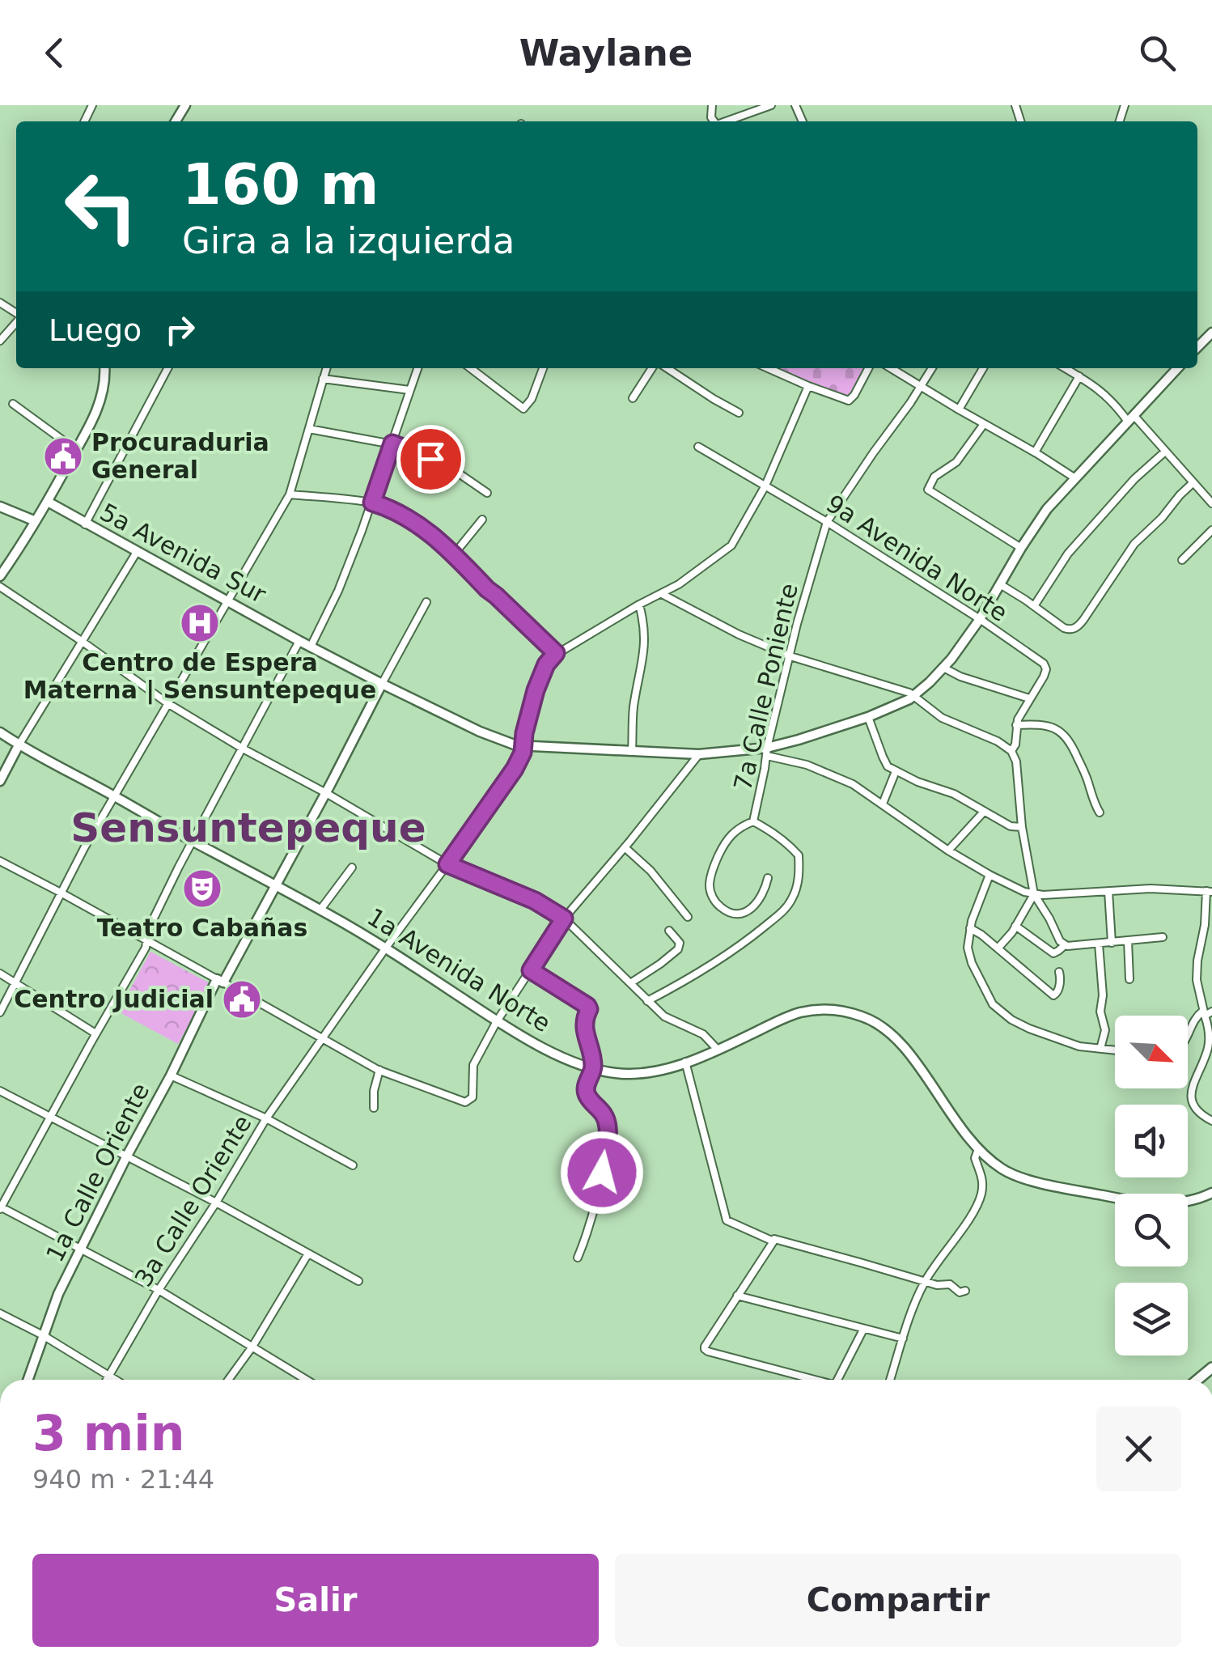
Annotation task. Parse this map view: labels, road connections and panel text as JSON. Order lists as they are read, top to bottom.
{
  "streets": {
    "street": [
      "5a Avenida Sur",
      "9a Avenida Norte",
      "7a Calle Poniente",
      "1a Avenida Norte",
      "1a Calle Oriente",
      "3a Calle Oriente"
    ]
  },
  "crossings": [
    ["5a Avenida Sur", "9a Avenida Norte"],
    ["5a Avenida Sur", "7a Calle Poniente"],
    ["5a Avenida Sur", "1a Calle Oriente"],
    ["5a Avenida Sur", "3a Calle Oriente"],
    ["9a Avenida Norte", "7a Calle Poniente"],
    ["1a Avenida Norte", "1a Calle Oriente"],
    ["1a Avenida Norte", "3a Calle Oriente"]
  ],
  "districts": ["Sensuntepeque"],
  "places": {
    "public building": ["Procuraduria General", "Centro Judicial"],
    "hospital": ["Centro de Espera Materna | Sensuntepeque"],
    "theatre": ["Teatro Cabañas"]
  },
  "north": "bottom right",
  "page": {
    "header": "Waylane",
    "turn": ["160 m", "Gira a la izquierda"],
    "then": "Luego",
    "heading": ["3 min", "940 m · 21:44"],
    "buttons": ["Salir", "Compartir"]
  }
}
